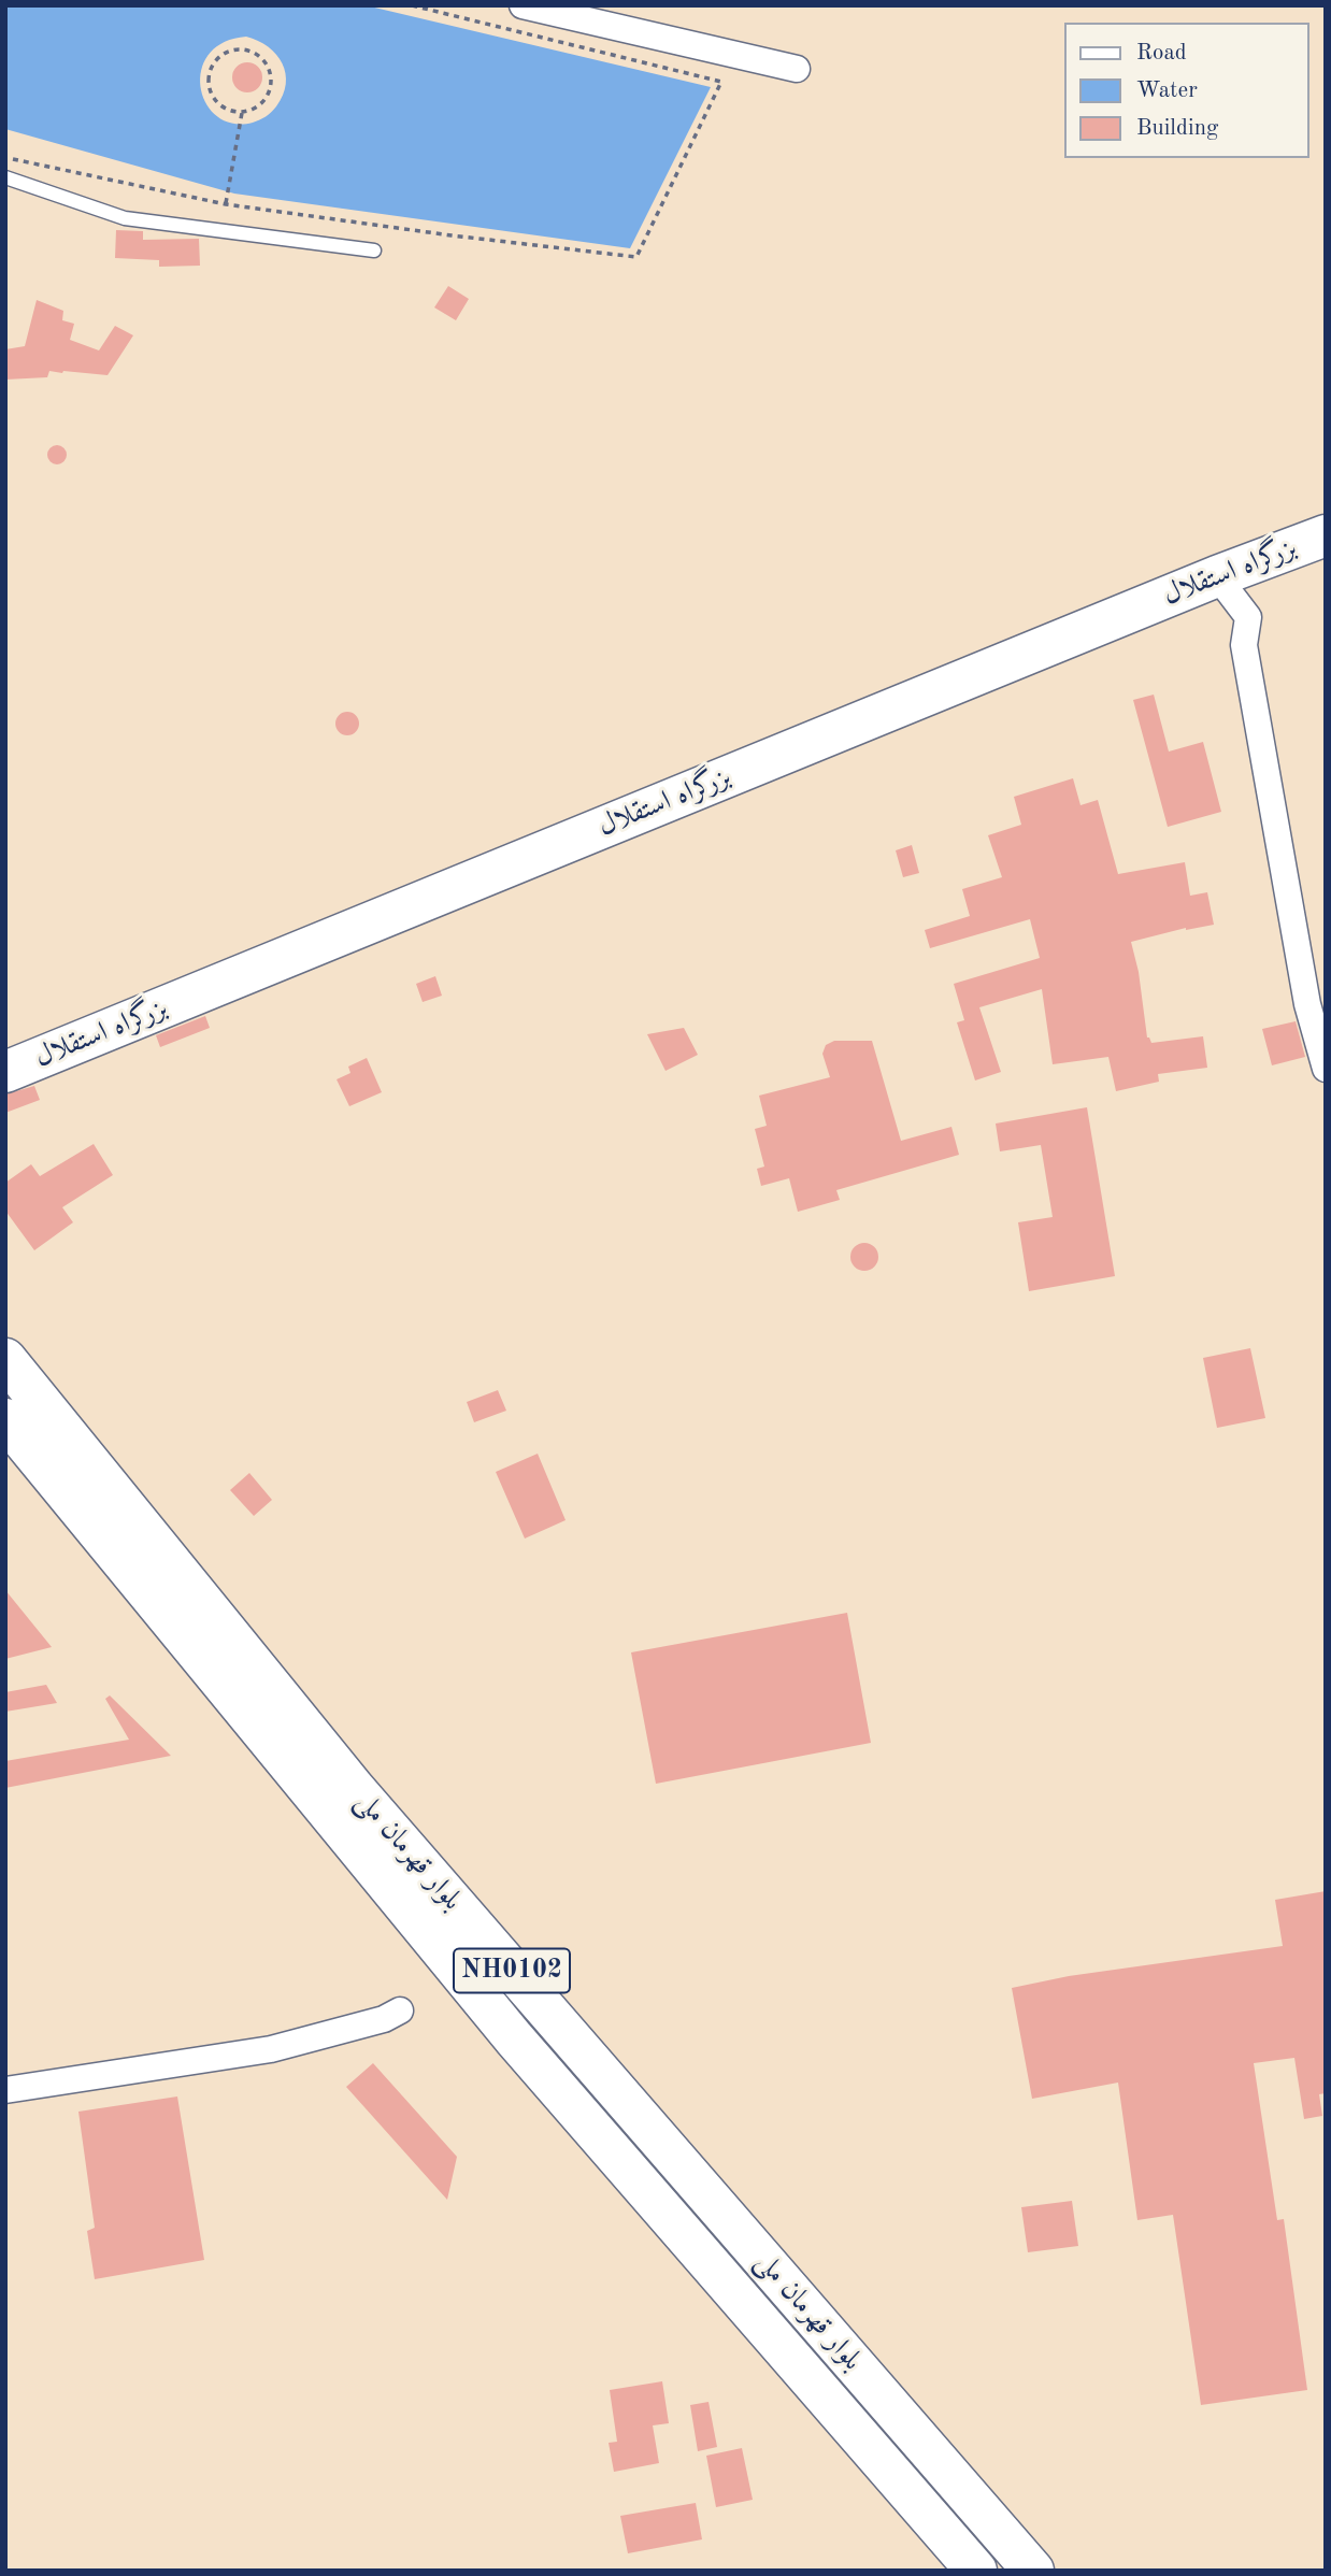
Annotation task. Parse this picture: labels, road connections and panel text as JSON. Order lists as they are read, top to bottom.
{
  "streets": {
    "highway": ["بزرگراه استقلال", "بلوار قهرمان ملی", "NH0102"]
  },
  "legend": ["Road", "Water", "Building"]
}
